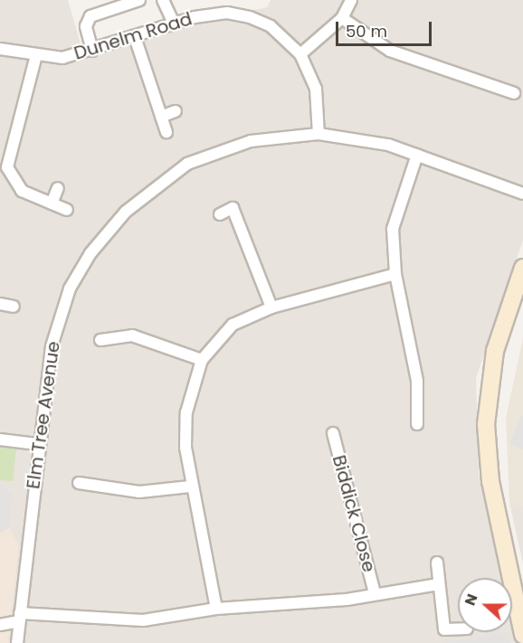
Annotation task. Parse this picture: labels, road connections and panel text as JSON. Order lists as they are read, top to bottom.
{
  "streets": {
    "street": ["Dunelm Road", "Elm Tree Avenue", "Biddick Close"]
  },
  "crossings": [
    ["Dunelm Road", "Elm Tree Avenue"],
    ["Elm Tree Avenue", "Biddick Close"]
  ],
  "scale_bar": "50 m",
  "north": "left"
}
